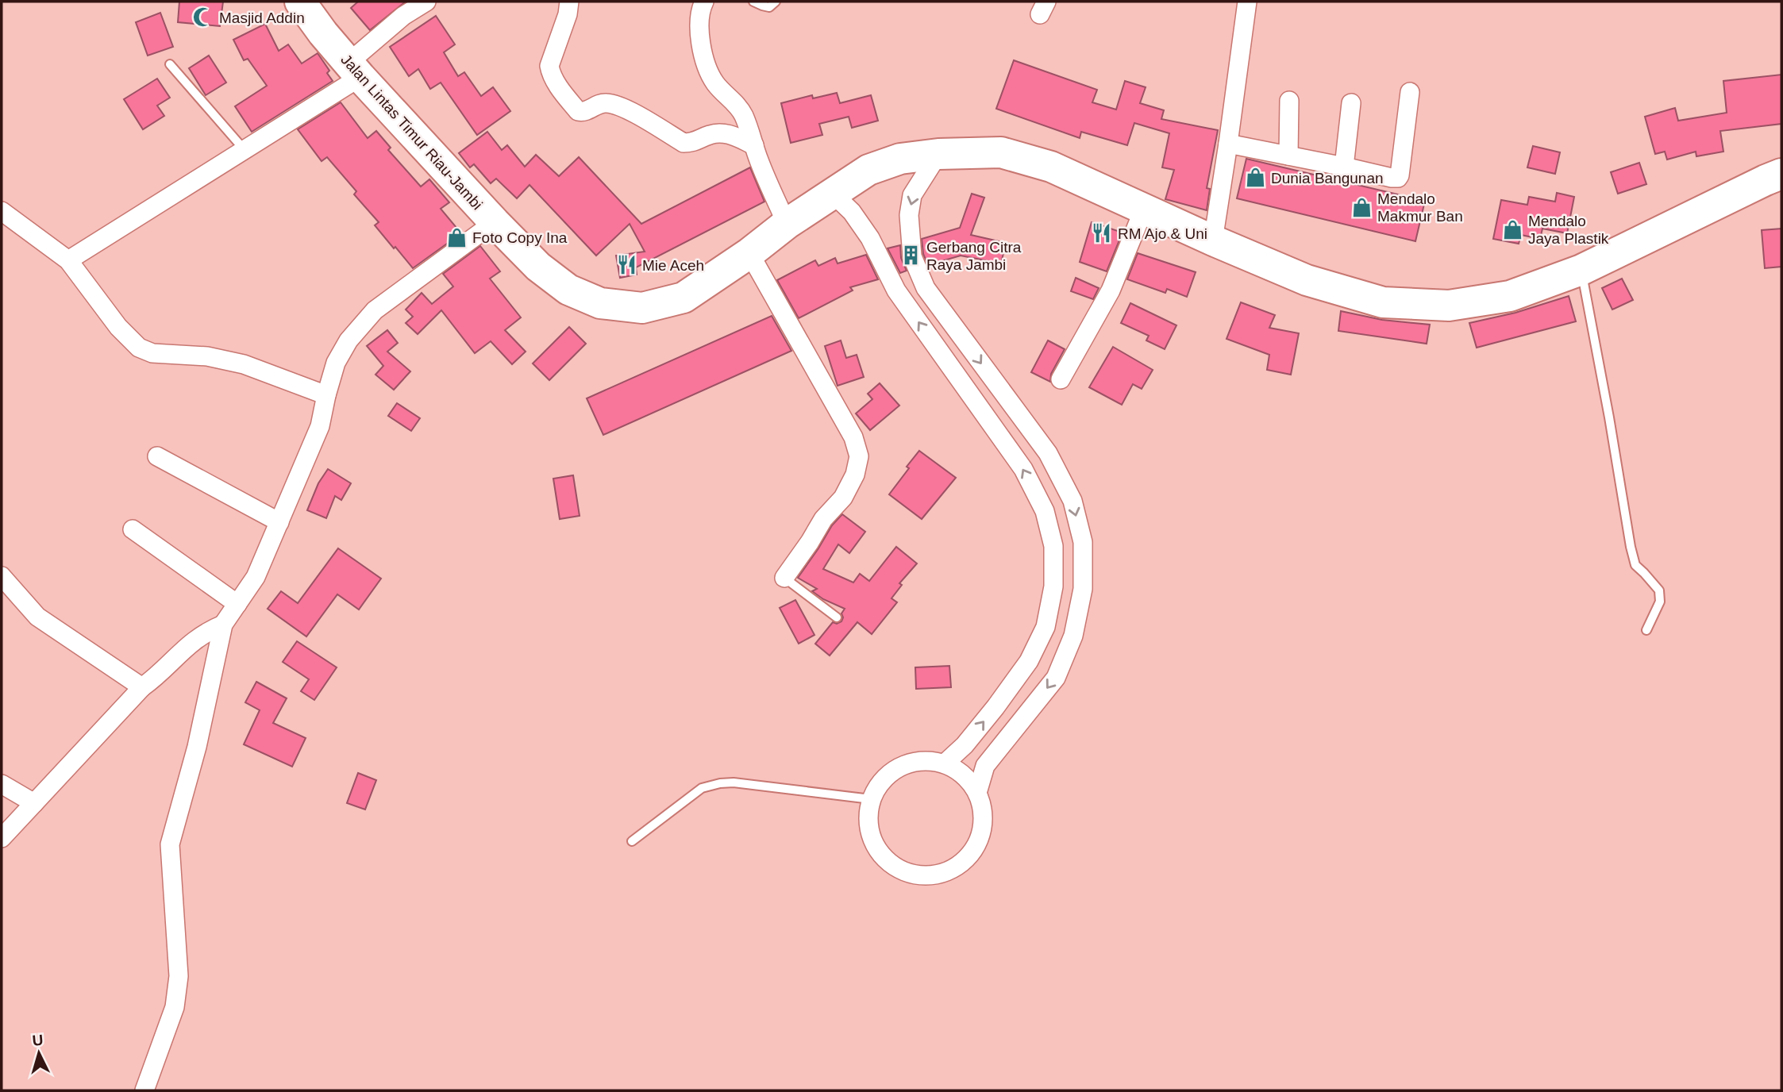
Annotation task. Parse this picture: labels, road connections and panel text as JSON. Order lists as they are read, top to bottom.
{
  "streets": {
    "highway": ["Jalan Lintas Timur Riau-Jambi"]
  },
  "places": {
    "mosque": ["Masjid Addin"],
    "shop": [
      "Dunia Bangunan",
      "Mendalo Makmur Ban",
      "Mendalo Jaya Plastik",
      "Foto Copy Ina"
    ],
    "restaurant": ["RM Ajo & Uni", "Mie Aceh"],
    "building": ["Gerbang Citra Raya Jambi"]
  },
  "north": "top"
}
